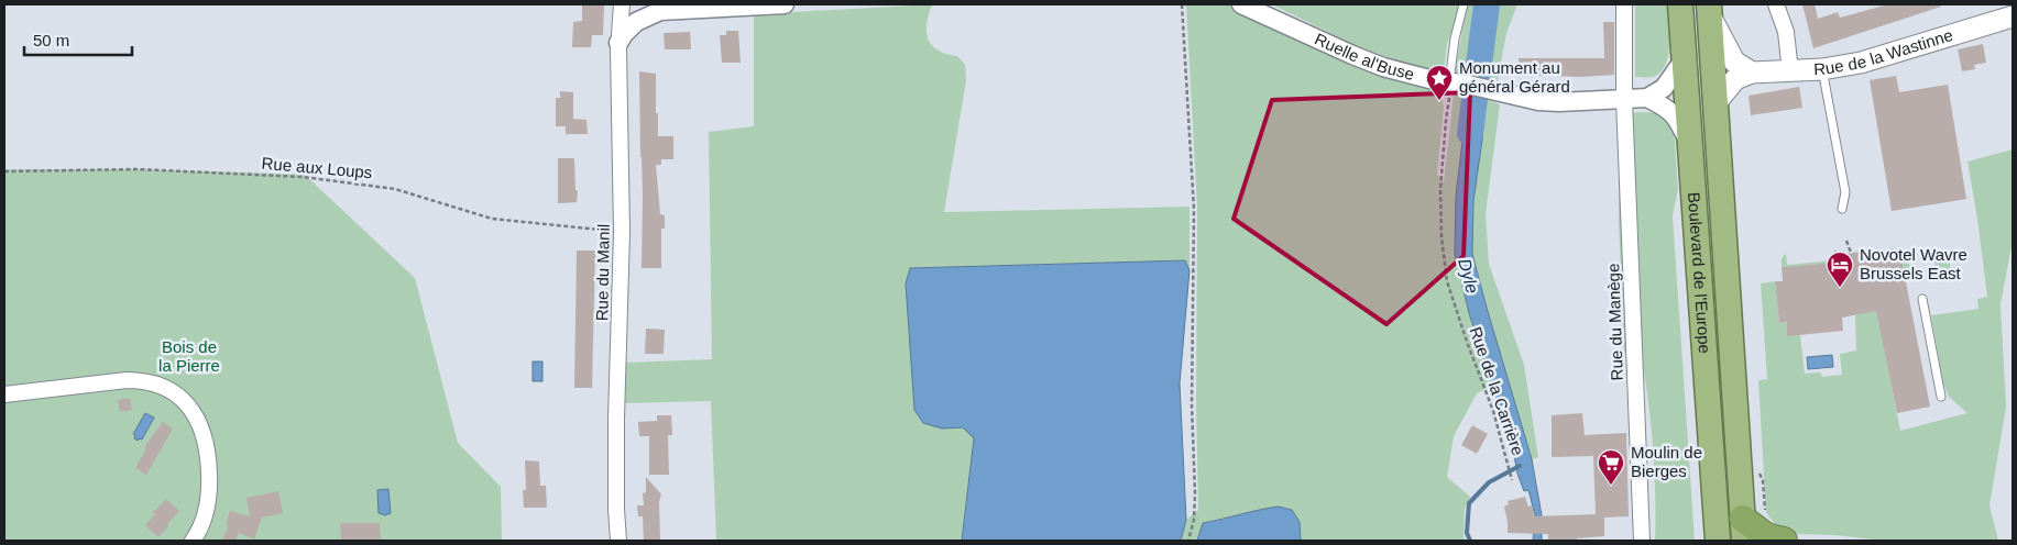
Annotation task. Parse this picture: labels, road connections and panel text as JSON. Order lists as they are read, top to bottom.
{
  "streets": {
    "highway": ["Boulevard de l'Europe"],
    "main road": ["Rue de la Wastinne"],
    "street": ["Ruelle al'Buse", "Rue du Manil", "Rue du Manège"],
    "path": ["Rue aux Loups", "Rue de la Carrière"]
  },
  "crossings": [
    ["Ruelle al'Buse", "Rue du Manège"],
    ["Ruelle al'Buse", "Rue de la Carrière"],
    ["Rue aux Loups", "Rue du Manil"]
  ],
  "water": ["Dyle"],
  "parks": ["Bois de la Pierre"],
  "places": {
    "place": ["Monument au général Gérard"],
    "hotel": ["Novotel Wavre Brussels East"],
    "supermarket": ["Moulin de Bierges"]
  },
  "scale_bar": "50 m"
}
